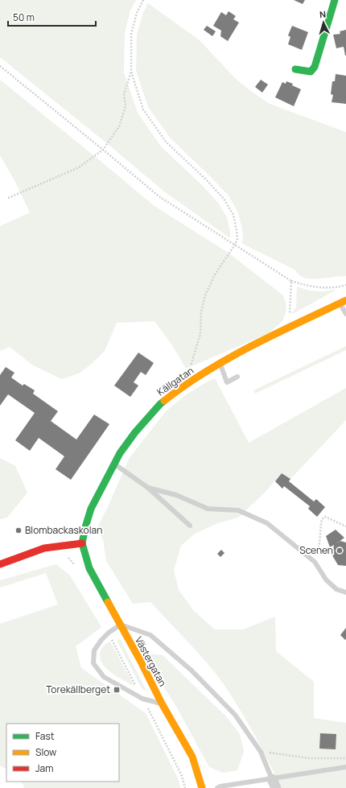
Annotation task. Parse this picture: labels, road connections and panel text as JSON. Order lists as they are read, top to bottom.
{
  "streets": {
    "street": ["Källgatan", "Västergatan"]
  },
  "crossings": [
    ["Källgatan", "Västergatan"]
  ],
  "places": {
    "other": ["Blombackaskolan", "Scenen"],
    "transit": ["Torekällberget"]
  },
  "legend": ["Fast", "Slow", "Jam"],
  "scale_bar": "50 m",
  "north": "top"
}
